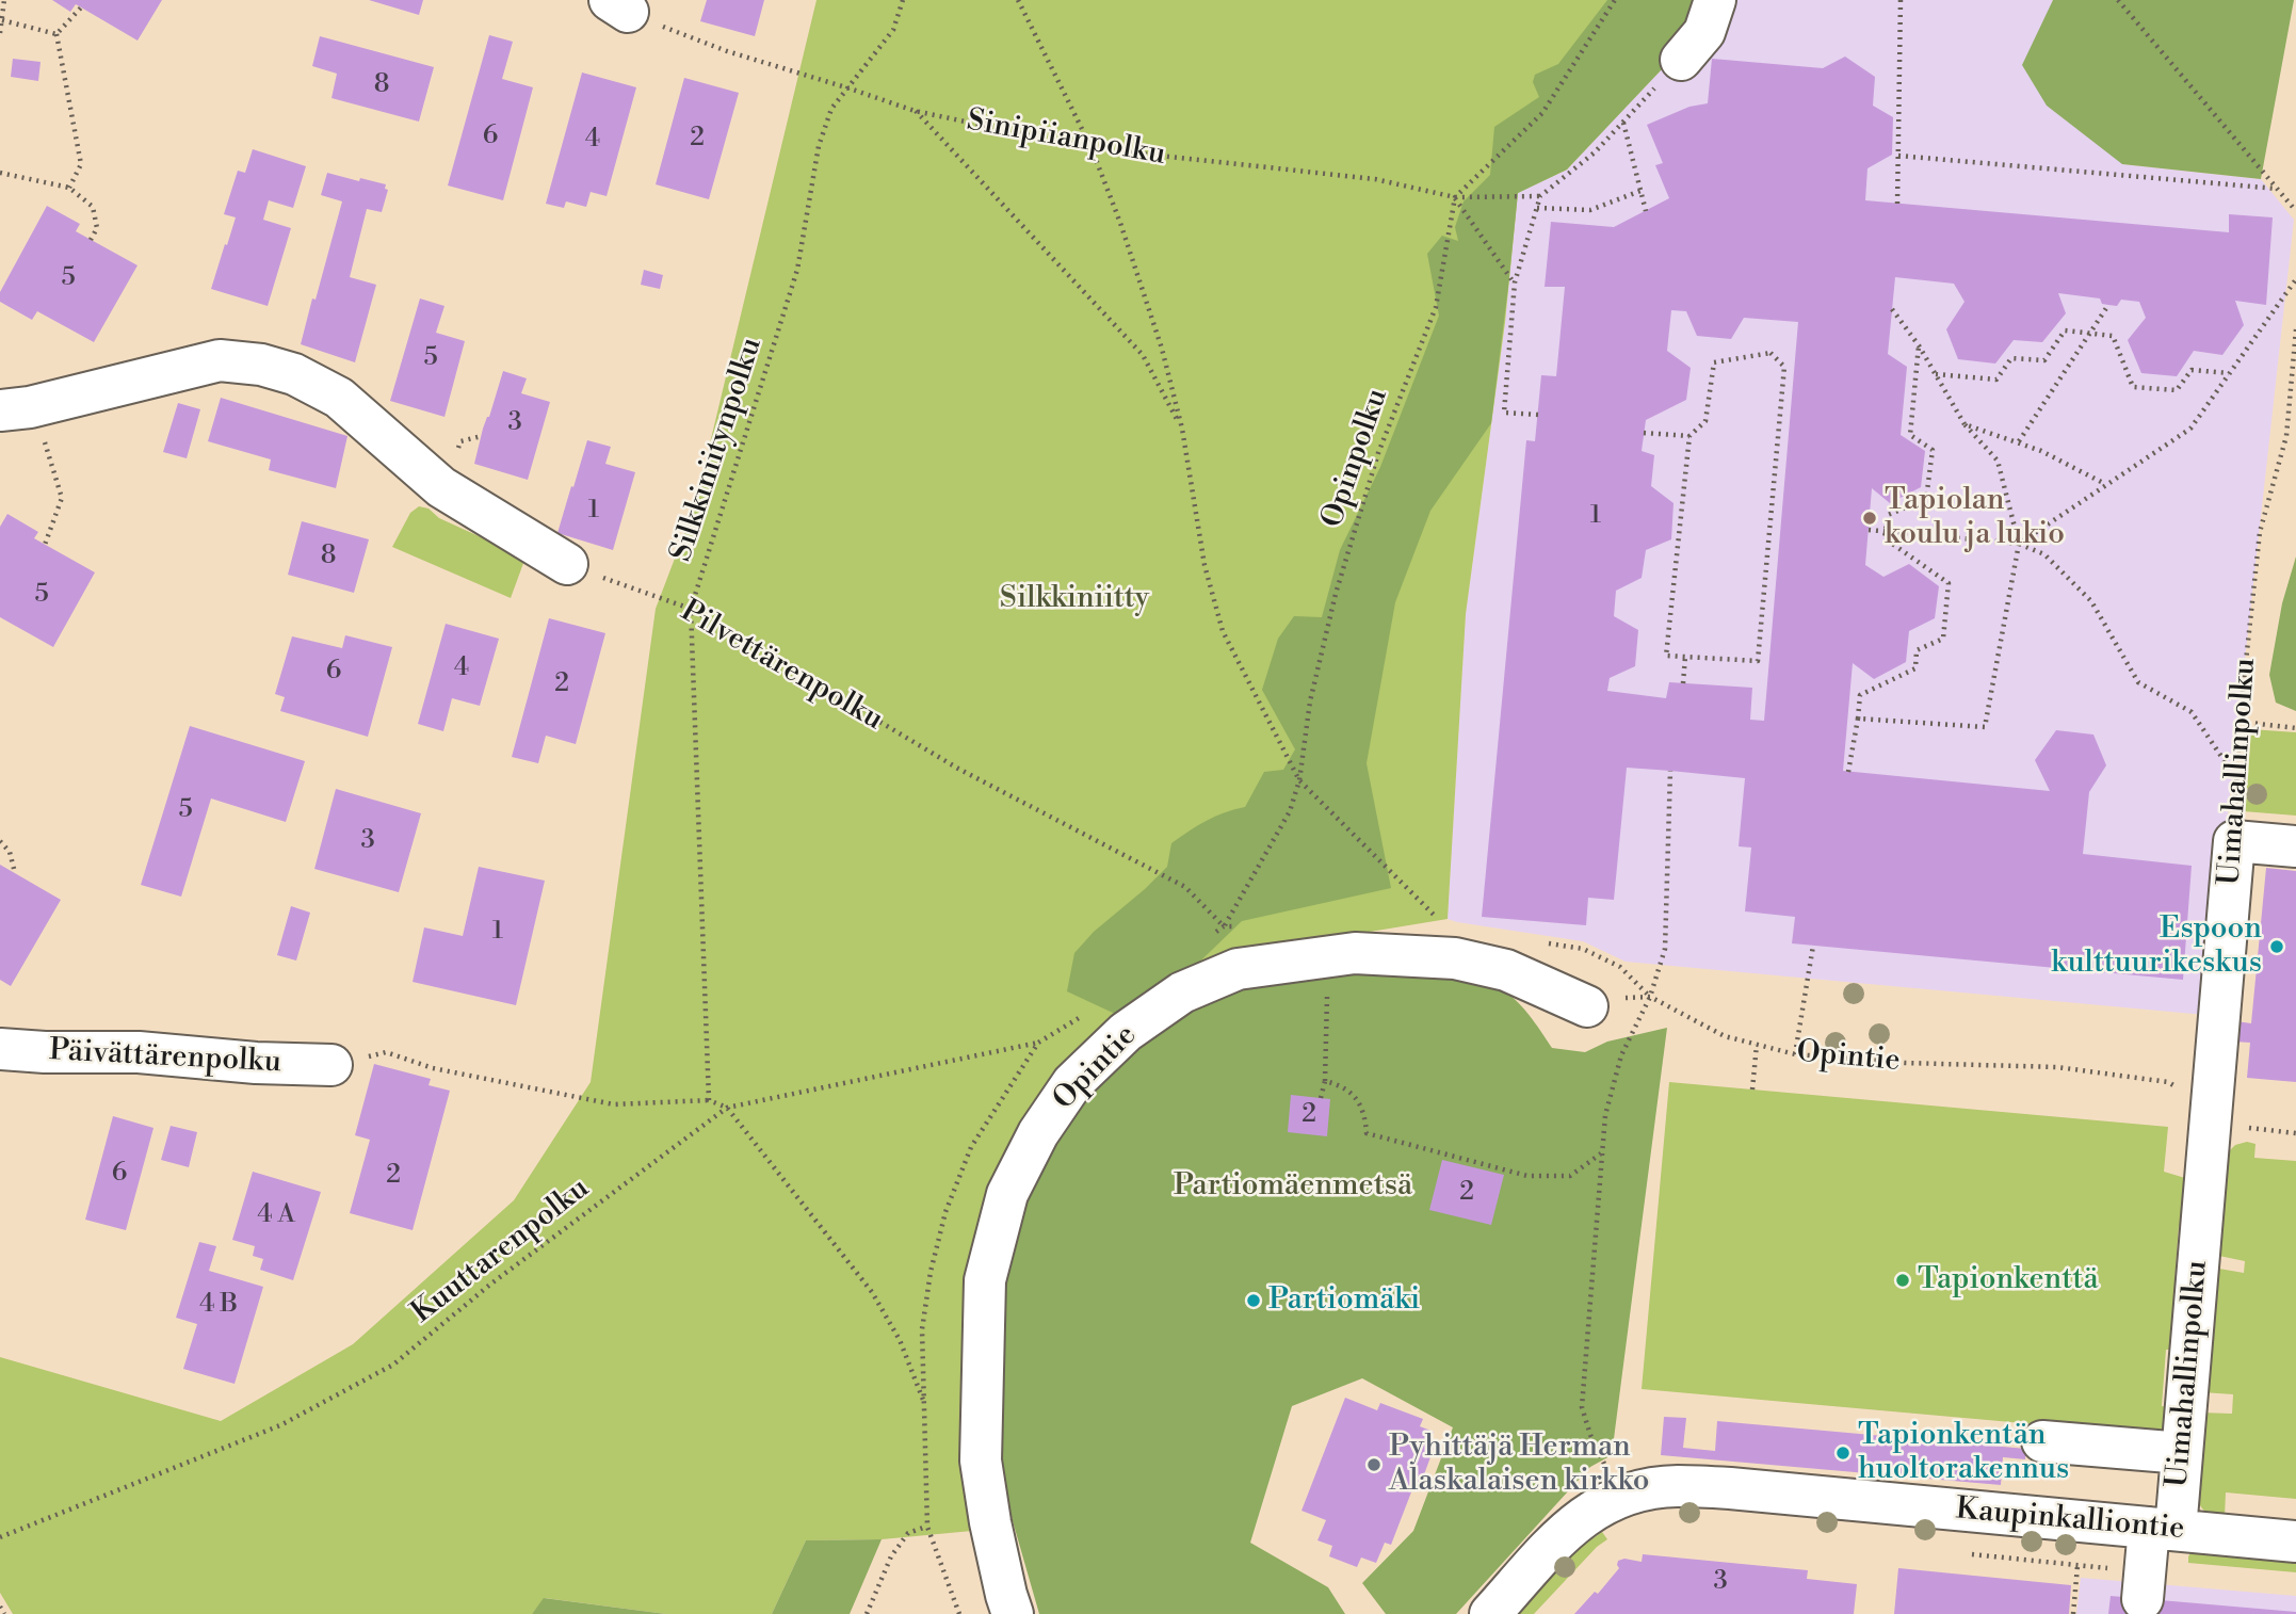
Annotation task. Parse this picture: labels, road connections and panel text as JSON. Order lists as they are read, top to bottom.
{
  "streets": {
    "street": [
      "Uimahallinpolku",
      "Päivättärenpolku",
      "Opintie",
      "Kaupinkalliontie"
    ],
    "path": [
      "Sinipiianpolku",
      "Silkkiniitynpolku",
      "Opinpolku",
      "Pilvettärenpolku",
      "Kuuttarenpolku"
    ]
  },
  "crossings": [
    ["Sinipiianpolku", "Silkkiniitynpolku"],
    ["Sinipiianpolku", "Opinpolku"],
    ["Silkkiniitynpolku", "Pilvettärenpolku"],
    ["Opinpolku", "Pilvettärenpolku"],
    ["Uimahallinpolku", "Opintie"],
    ["Uimahallinpolku", "Kaupinkalliontie"]
  ],
  "parks": ["Silkkiniitty", "Partiomäenmetsä"],
  "places": [
    "Tapiolan koulu ja lukio",
    "Espoon kulttuurikeskus",
    "Tapionkenttä",
    "Partiomäki",
    "Tapionkentän huoltorakennus",
    "Pyhittäjä Herman Alaskalaisen kirkko"
  ],
  "house_numbers": [
    "8",
    "6",
    "2",
    "4",
    "5",
    "5",
    "3",
    "1",
    "1",
    "8",
    "5",
    "4",
    "6",
    "2",
    "5",
    "3",
    "1",
    "2",
    "6",
    "2",
    "2",
    "4 A",
    "4 B",
    "3"
  ]
}
